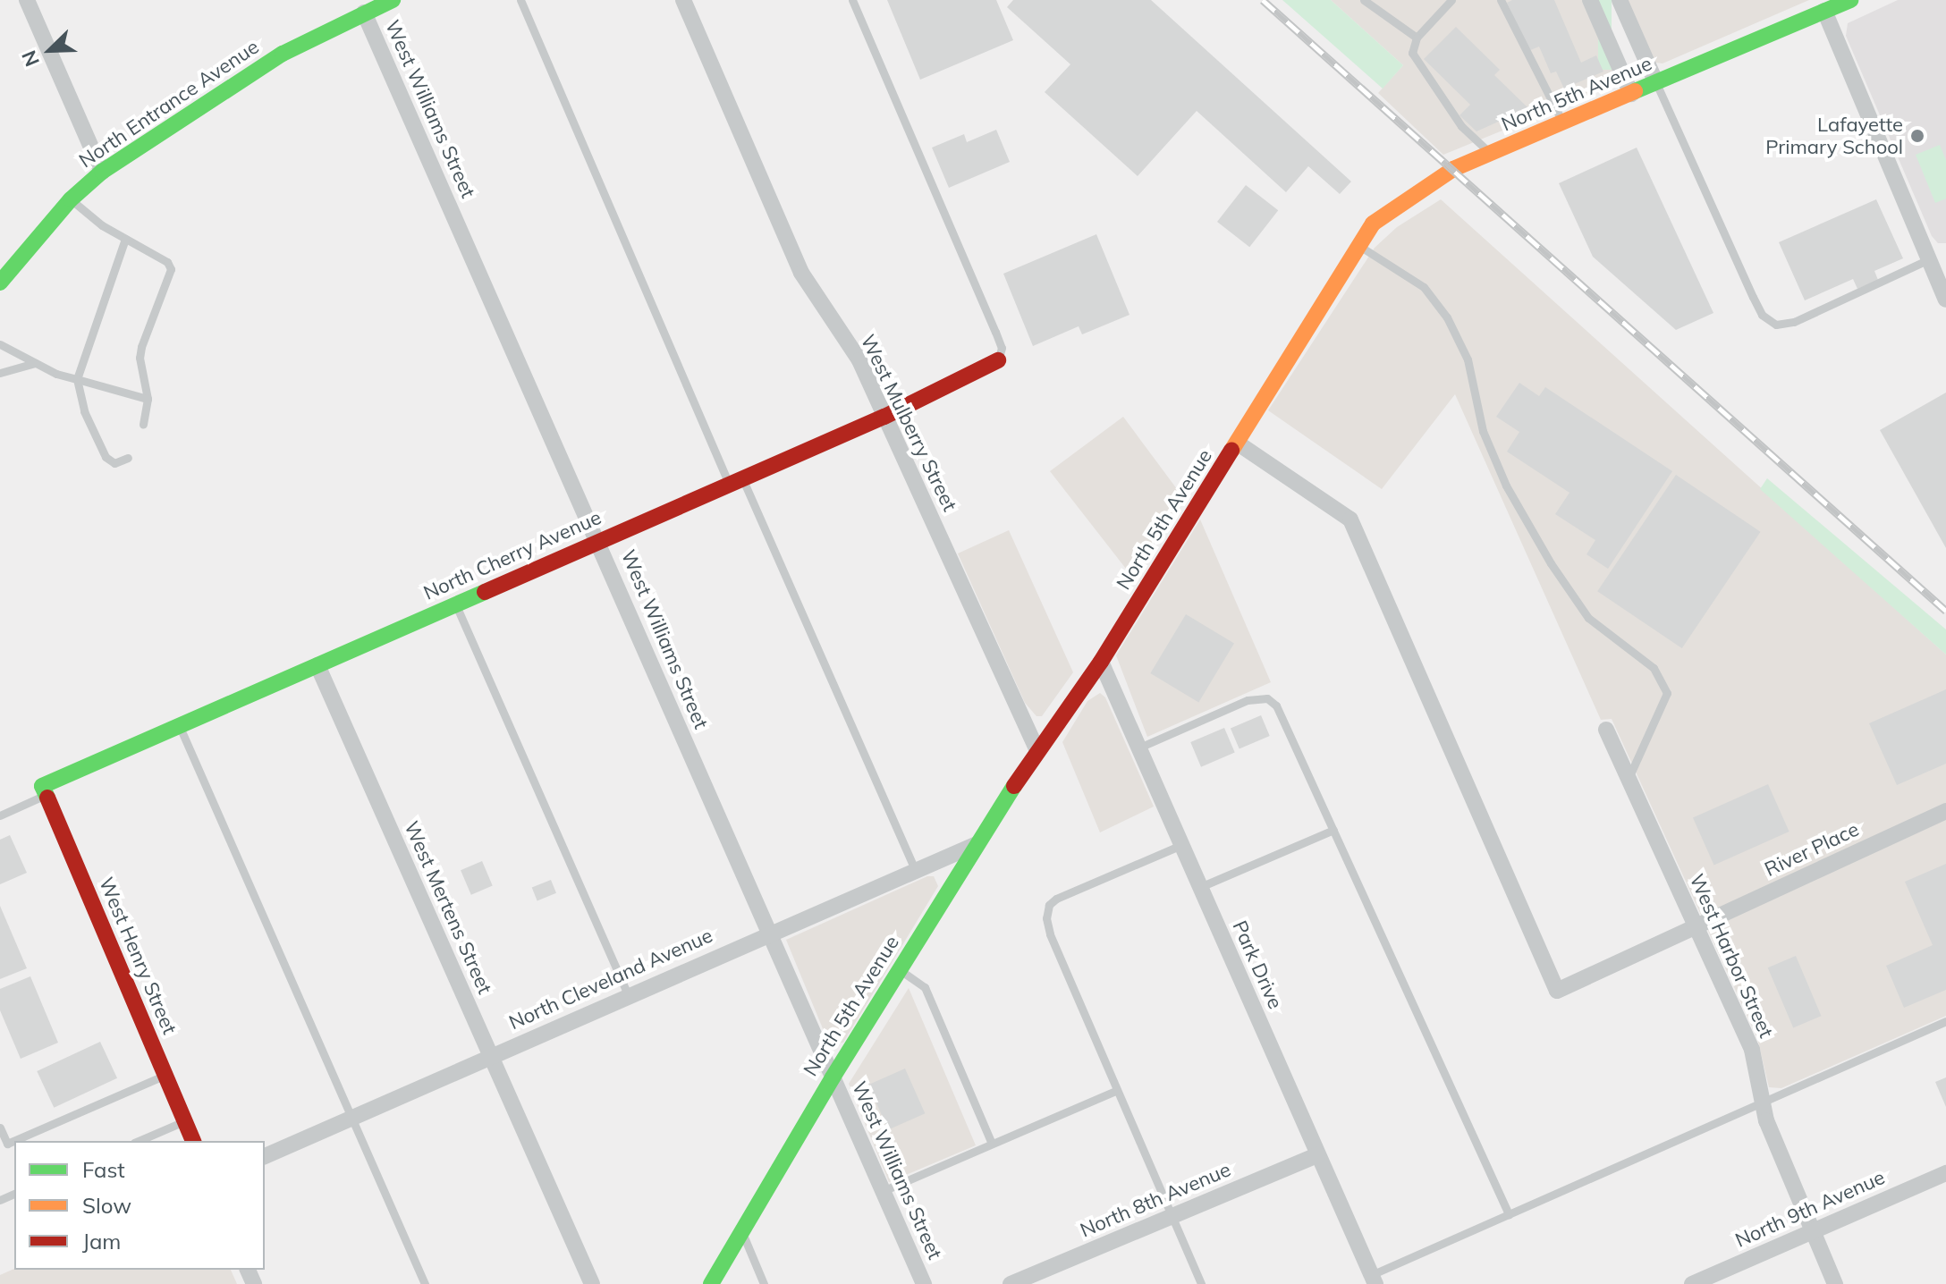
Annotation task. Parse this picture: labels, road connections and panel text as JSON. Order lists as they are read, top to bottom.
{
  "streets": {
    "street": [
      "North 5th Avenue",
      "North Entrance Avenue",
      "West Williams Street",
      "West Mulberry Street",
      "North Cherry Avenue",
      "River Place",
      "West Mertens Street",
      "West Henry Street",
      "West Harbor Street",
      "Park Drive",
      "North Cleveland Avenue",
      "North 8th Avenue",
      "North 9th Avenue"
    ]
  },
  "crossings": [
    ["North 5th Avenue", "West Williams Street"],
    ["North 5th Avenue", "West Mulberry Street"],
    ["North 5th Avenue", "River Place"],
    ["North 5th Avenue", "Park Drive"],
    ["North 5th Avenue", "North Cleveland Avenue"],
    ["North Entrance Avenue", "West Williams Street"],
    ["West Williams Street", "North Cherry Avenue"],
    ["West Williams Street", "North Cleveland Avenue"],
    ["West Mulberry Street", "North Cherry Avenue"],
    ["North Cherry Avenue", "West Mertens Street"],
    ["North Cherry Avenue", "West Henry Street"],
    ["River Place", "West Harbor Street"],
    ["West Mertens Street", "North Cleveland Avenue"],
    ["West Harbor Street", "North 9th Avenue"],
    ["Park Drive", "North 8th Avenue"]
  ],
  "places": ["Lafayette Primary School"],
  "legend": ["Fast", "Slow", "Jam"],
  "north": "bottom left"
}
